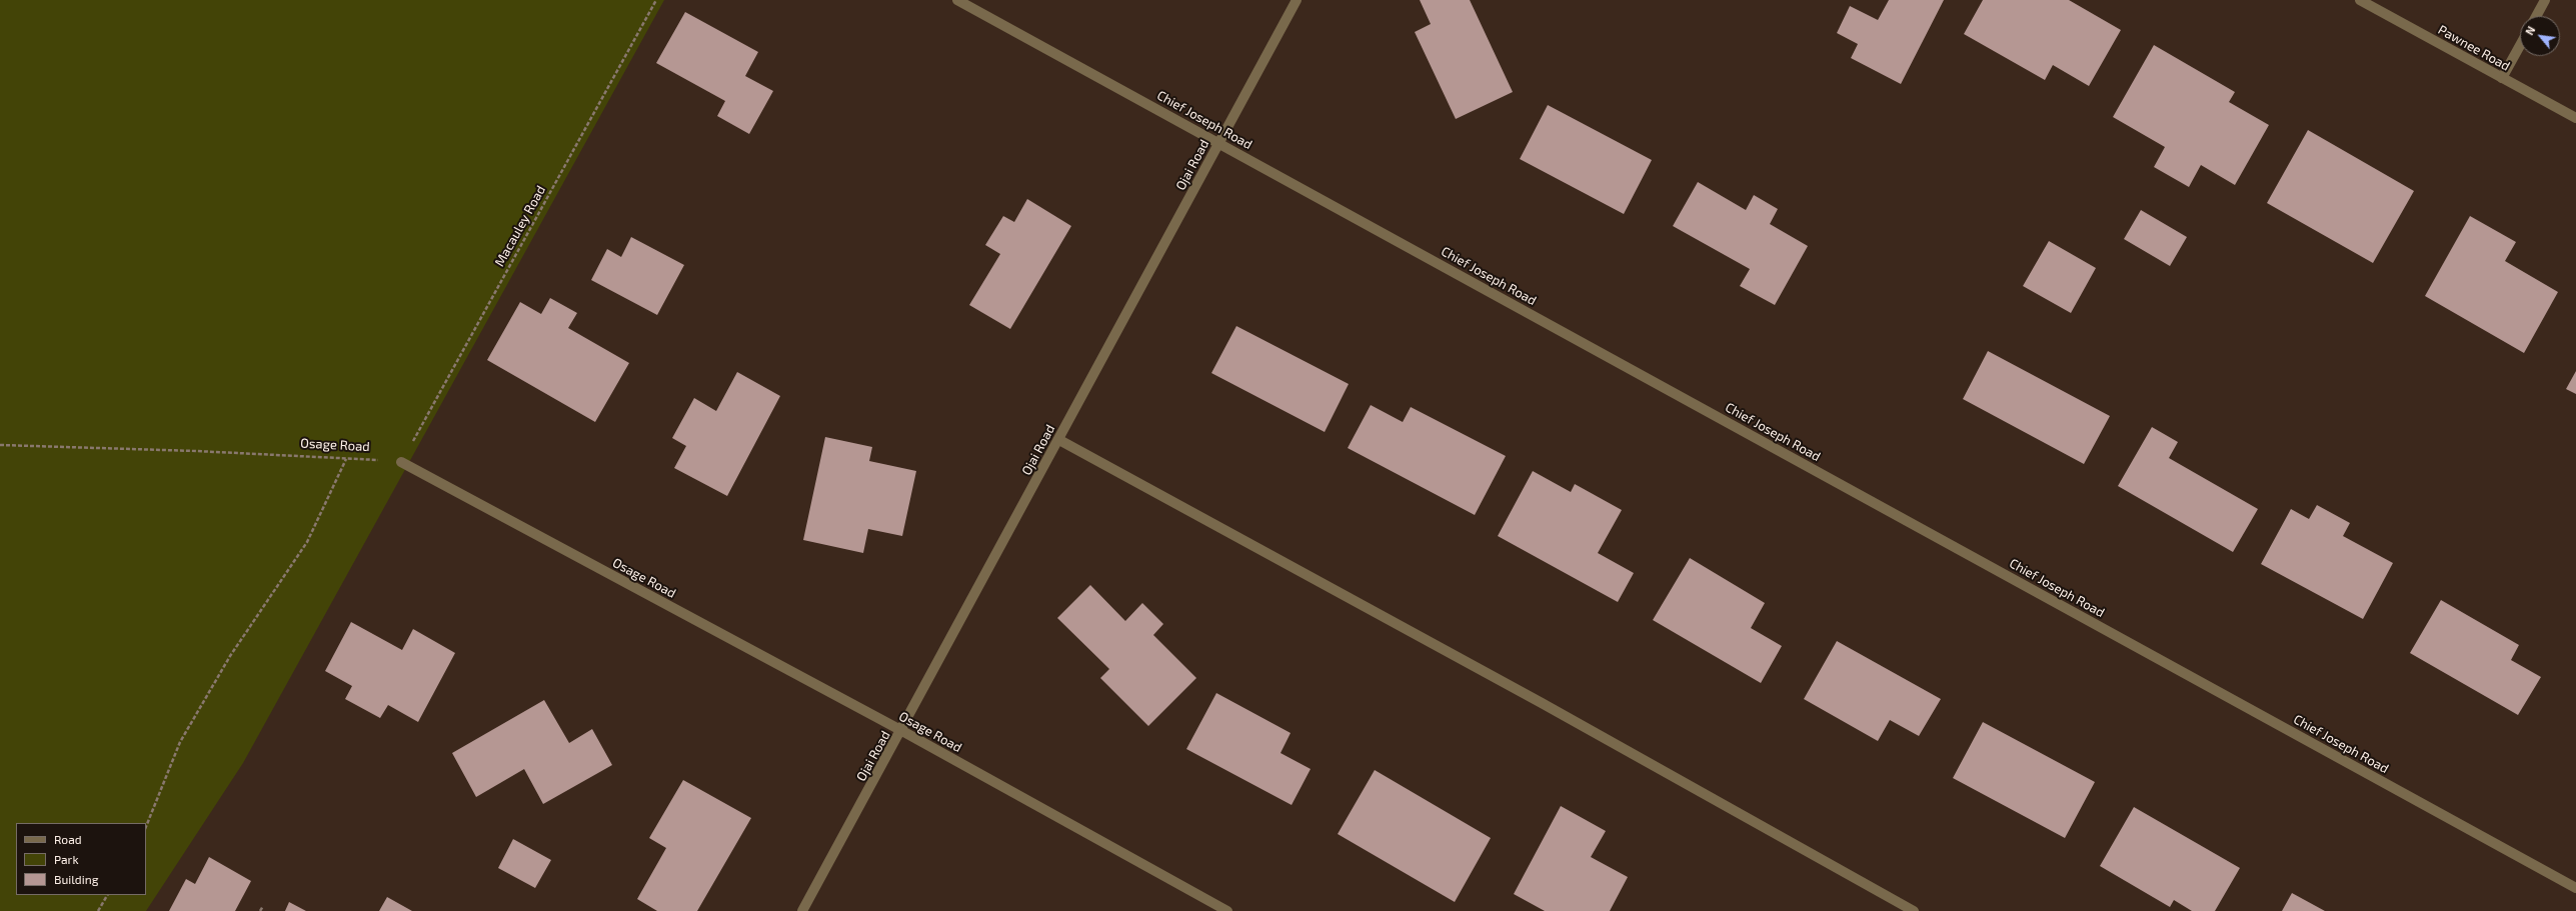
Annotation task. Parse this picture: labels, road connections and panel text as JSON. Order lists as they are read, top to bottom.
{
  "streets": {
    "street": [
      "Pawnee Road",
      "Chief Joseph Road",
      "Ojai Road",
      "Osage Road"
    ],
    "path": ["Macauley Road"]
  },
  "crossings": [
    ["Chief Joseph Road", "Ojai Road"],
    ["Ojai Road", "Osage Road"],
    ["Macauley Road", "Osage Road"]
  ],
  "legend": ["Road", "Park", "Building"],
  "north": "top left"
}
